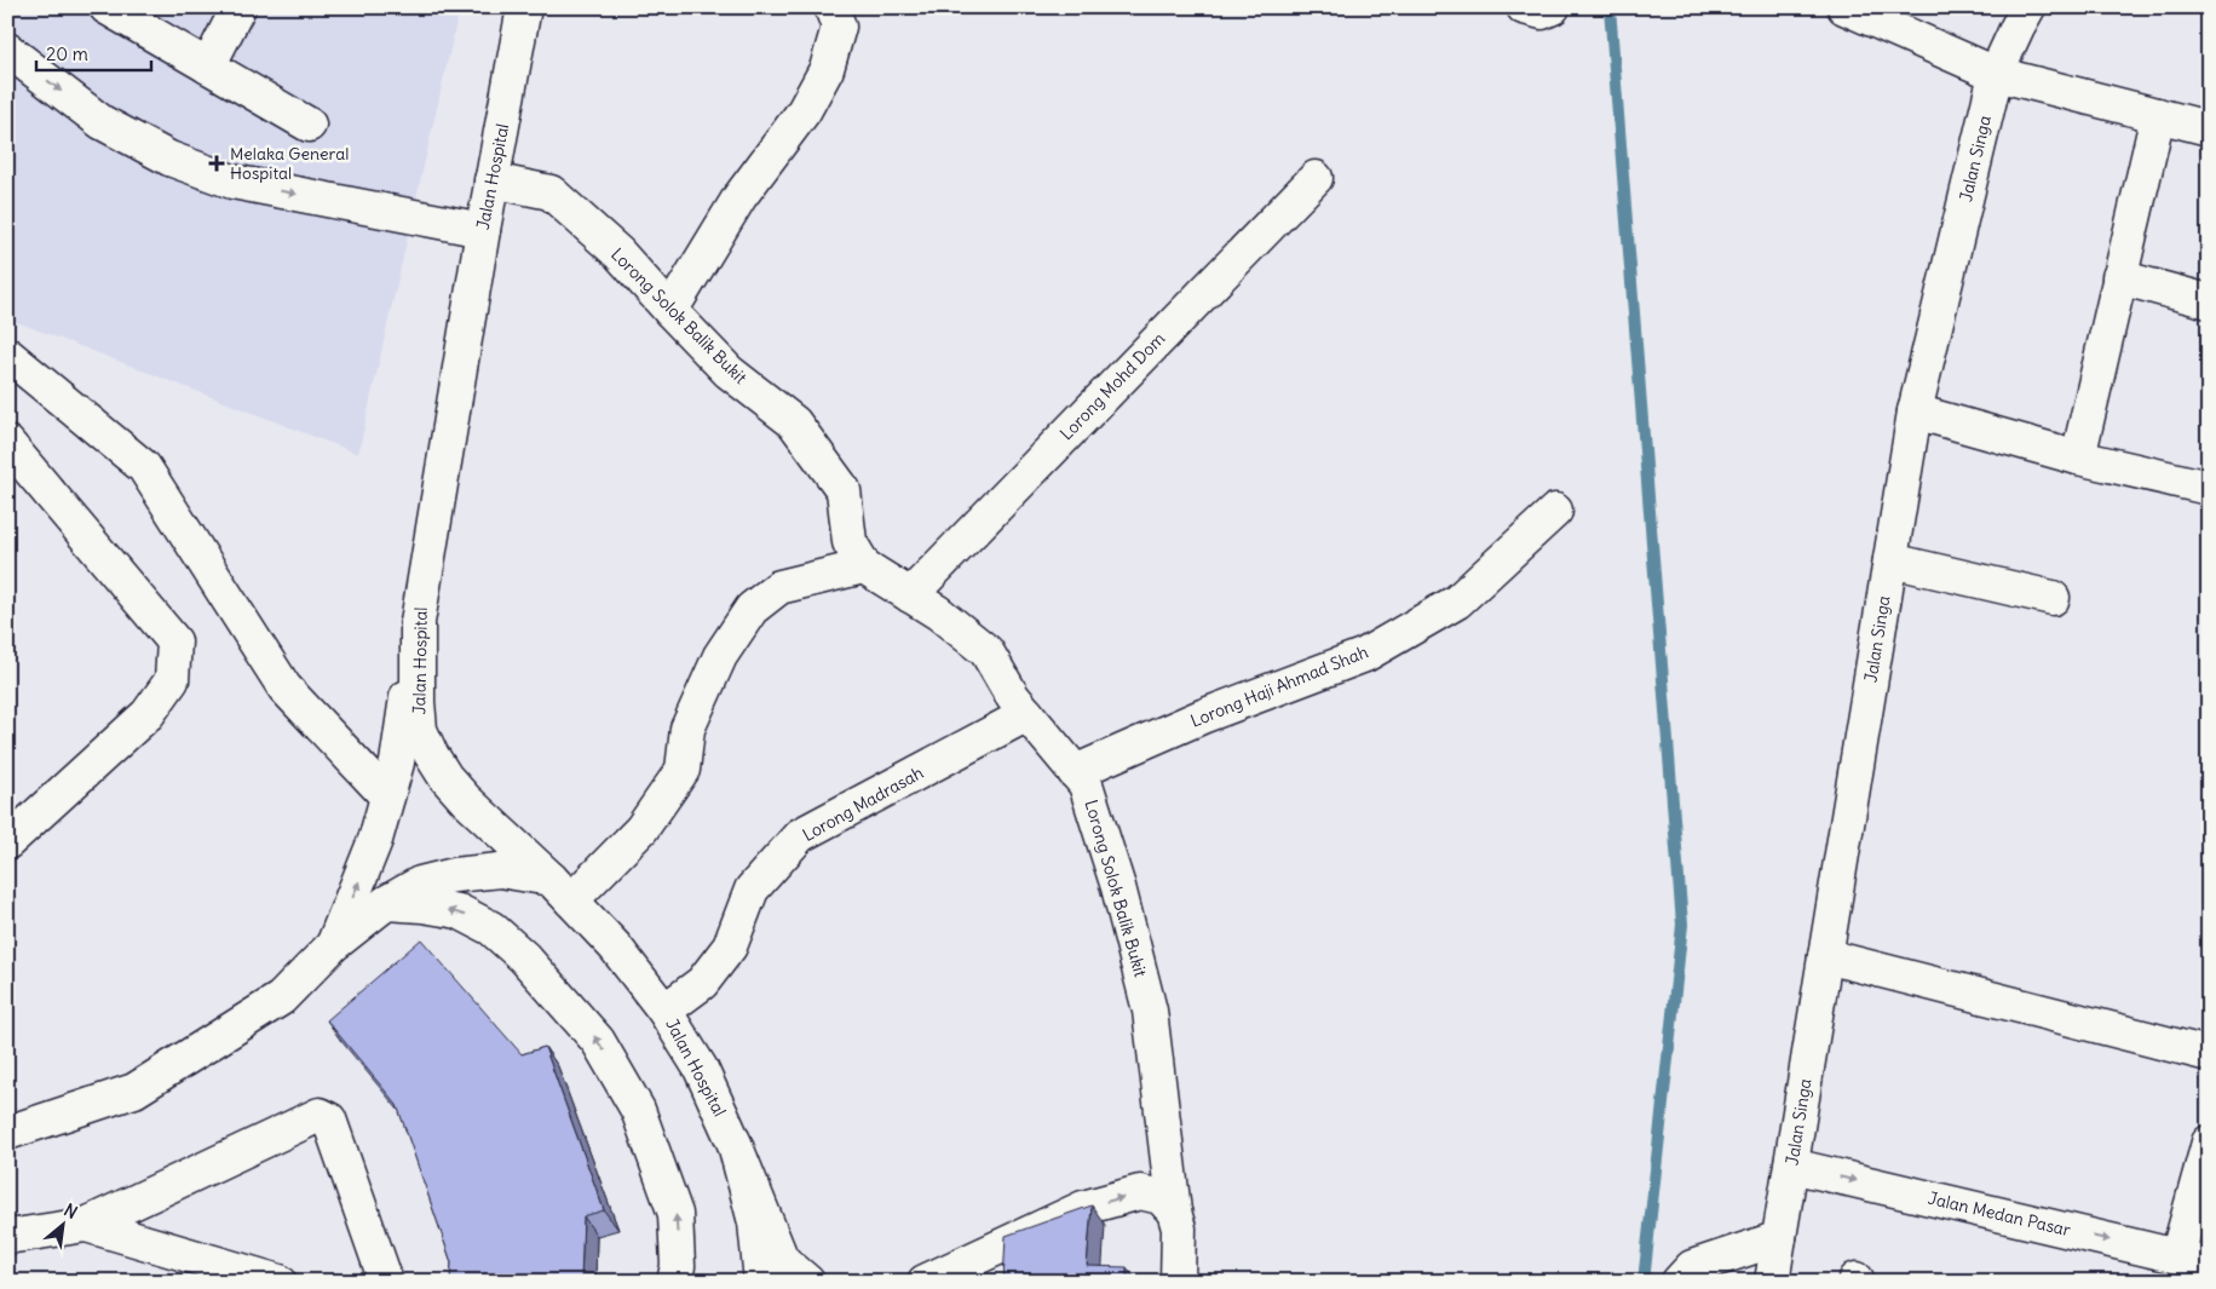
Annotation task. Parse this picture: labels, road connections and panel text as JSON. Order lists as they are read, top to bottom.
{
  "streets": {
    "street": [
      "Jalan Singa",
      "Jalan Hospital",
      "Lorong Solok Balik Bukit",
      "Lorong Mohd Dom",
      "Lorong Haji Ahmad Shah",
      "Lorong Madrasah",
      "Jalan Medan Pasar"
    ]
  },
  "crossings": [
    ["Jalan Singa", "Jalan Medan Pasar"],
    ["Jalan Hospital", "Lorong Solok Balik Bukit"],
    ["Jalan Hospital", "Lorong Madrasah"],
    ["Lorong Solok Balik Bukit", "Lorong Mohd Dom"],
    ["Lorong Solok Balik Bukit", "Lorong Haji Ahmad Shah"],
    ["Lorong Solok Balik Bukit", "Lorong Madrasah"]
  ],
  "places": {
    "health": ["Melaka General Hospital"]
  },
  "scale_bar": "20 m",
  "north": "top right"
}
